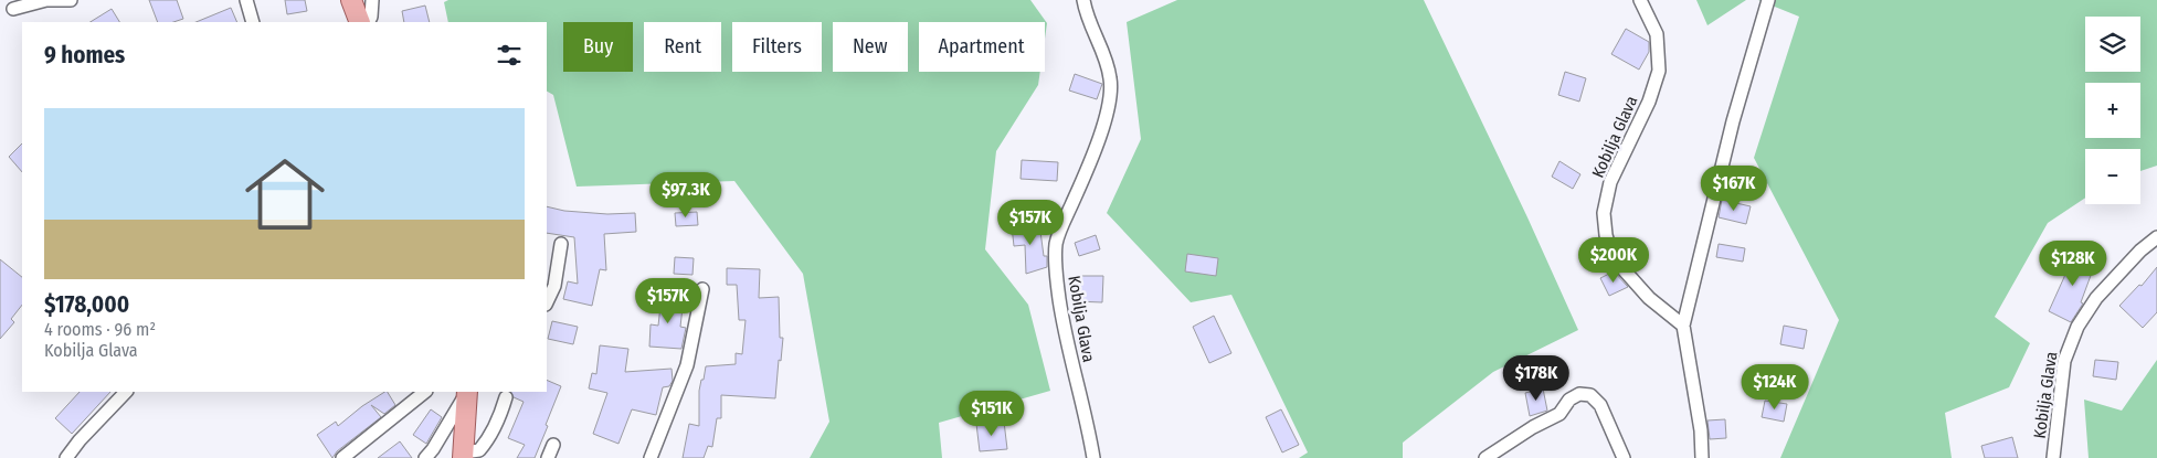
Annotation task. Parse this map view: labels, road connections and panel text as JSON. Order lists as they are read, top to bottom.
{
  "streets": {
    "street": ["Kobilja Glava"]
  },
  "page": {
    "map_buttons": ["+", "−"],
    "chip": [
      "Buy",
      "Rent",
      "Filters",
      "New",
      "Apartment"
    ],
    "heading": "9 homes",
    "list": [
      {
        "name": "$178,000",
        "note": "4 rooms · 96 m² · Kobilja Glava"
      }
    ],
    "price": [
      "$167K",
      "$97.3K",
      "$157K",
      "$200K",
      "$128K",
      "$157K",
      "$178K",
      "$124K",
      "$151K"
    ]
  }
}
